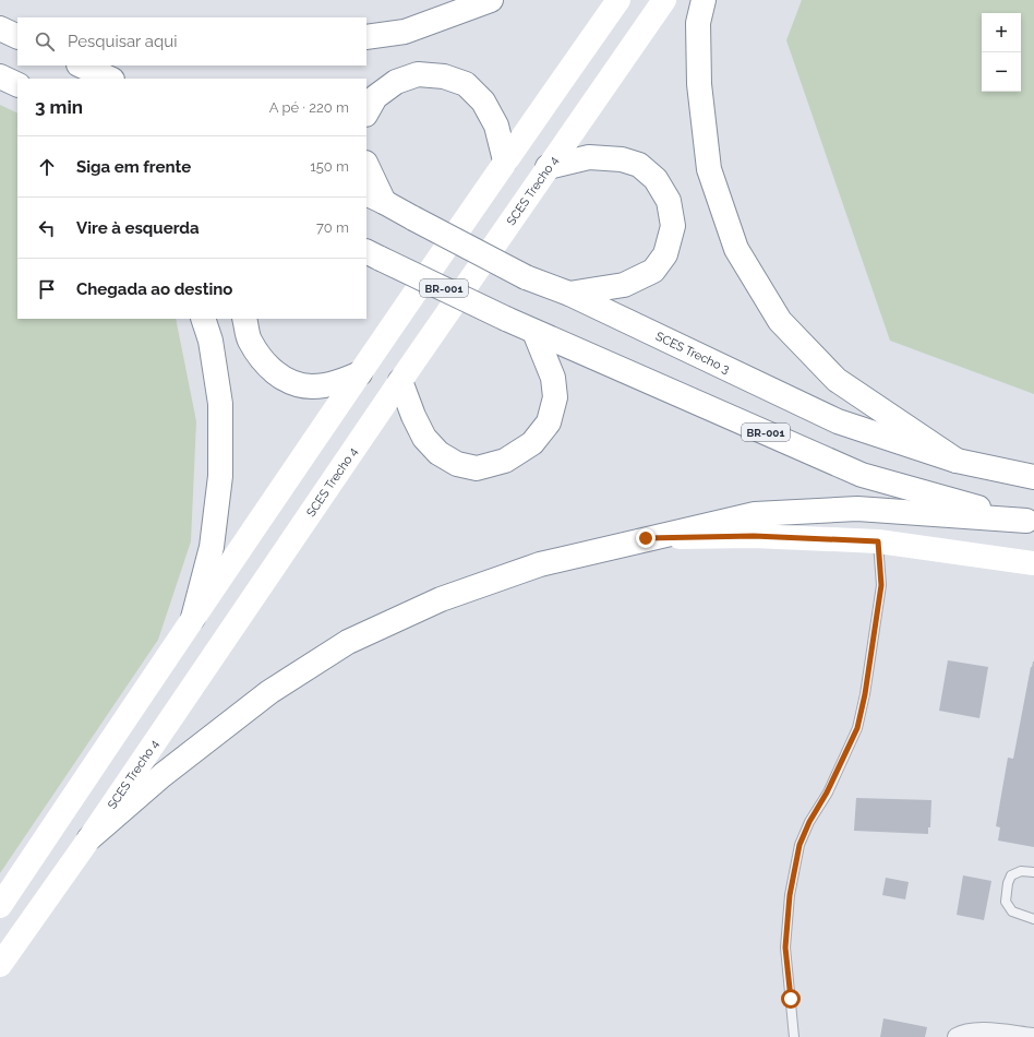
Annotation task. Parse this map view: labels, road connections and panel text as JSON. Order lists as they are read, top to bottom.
{
  "streets": {
    "main road": ["SCES Trecho 4", "BR-001", "SCES Trecho 3"]
  },
  "page": {
    "map_buttons": ["+", "−"],
    "search": "Pesquisar aqui",
    "heading": ["3 min", "A pé · 220 m"],
    "list": [
      ["Siga em frente", "150 m"],
      ["Vire à esquerda", "70 m"],
      "Chegada ao destino"
    ]
  }
}
